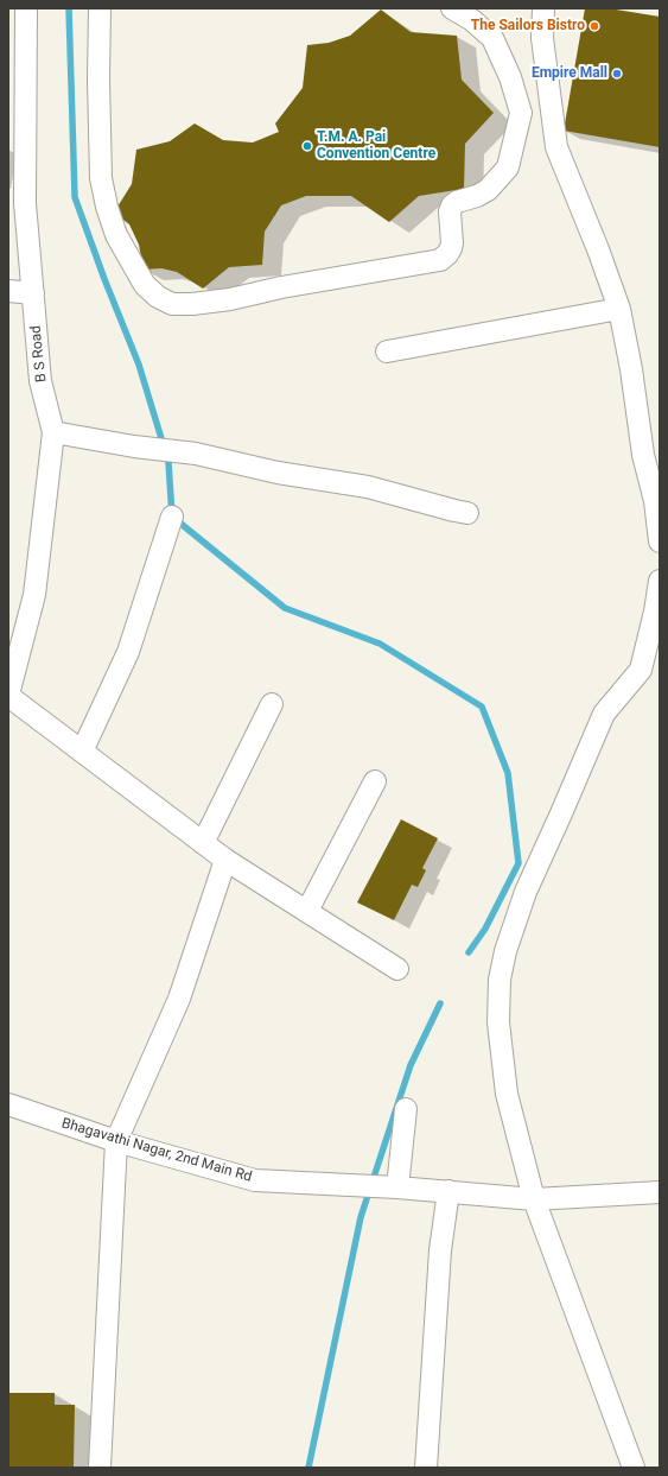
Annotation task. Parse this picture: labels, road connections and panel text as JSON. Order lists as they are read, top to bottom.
{
  "streets": {
    "street": ["B S Road", "Bhagavathi Nagar, 2nd Main Rd"]
  },
  "places": ["The Sailors Bistro", "Empire Mall", "T.M. A. Pai Convention Centre"]
}
